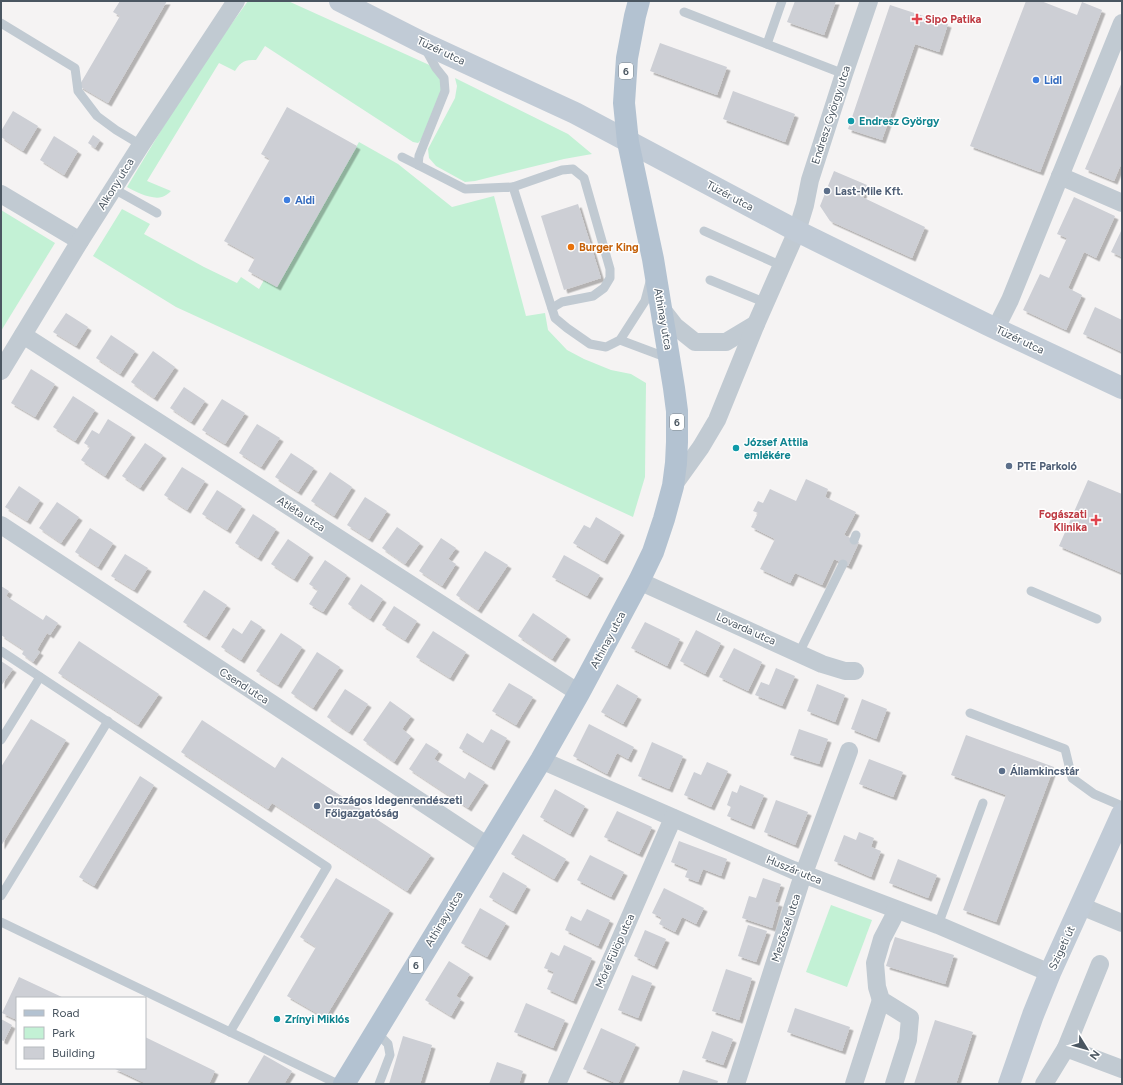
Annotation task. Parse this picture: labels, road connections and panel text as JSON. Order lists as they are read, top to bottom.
{
  "streets": {
    "main road": ["6", "Athinay utca"],
    "street": [
      "Tüzér utca",
      "Endresz György utca",
      "Alkony utca",
      "Atléta utca",
      "Lovarda utca",
      "Csend utca",
      "Huszár utca",
      "Mezőszél utca",
      "Szigeti út",
      "Móré Fülöp utca"
    ]
  },
  "crossings": [
    ["Tüzér utca", "6"],
    ["Tüzér utca", "Endresz György utca"],
    ["Tüzér utca", "Athinay utca"],
    ["6", "Athinay utca"],
    ["Endresz György utca", "Athinay utca"],
    ["Alkony utca", "Atléta utca"],
    ["Athinay utca", "Atléta utca"],
    ["Athinay utca", "Lovarda utca"],
    ["Athinay utca", "Csend utca"],
    ["Athinay utca", "Huszár utca"],
    ["Huszár utca", "Mezőszél utca"],
    ["Huszár utca", "Szigeti út"],
    ["Huszár utca", "Móré Fülöp utca"]
  ],
  "places": {
    "health": ["Sipo Patika", "Fogászati Klinika"],
    "other": [
      "Lidl",
      "Endresz György",
      "Last-Mile Kft.",
      "Aldi",
      "Burger King",
      "József Attila emlékére",
      "PTE Parkoló",
      "Államkincstár",
      "Országos Idegenrendészeti Főigazgatóság",
      "Zrínyi Miklós"
    ]
  },
  "legend": ["Road", "Park", "Building"],
  "north": "bottom right"
}
